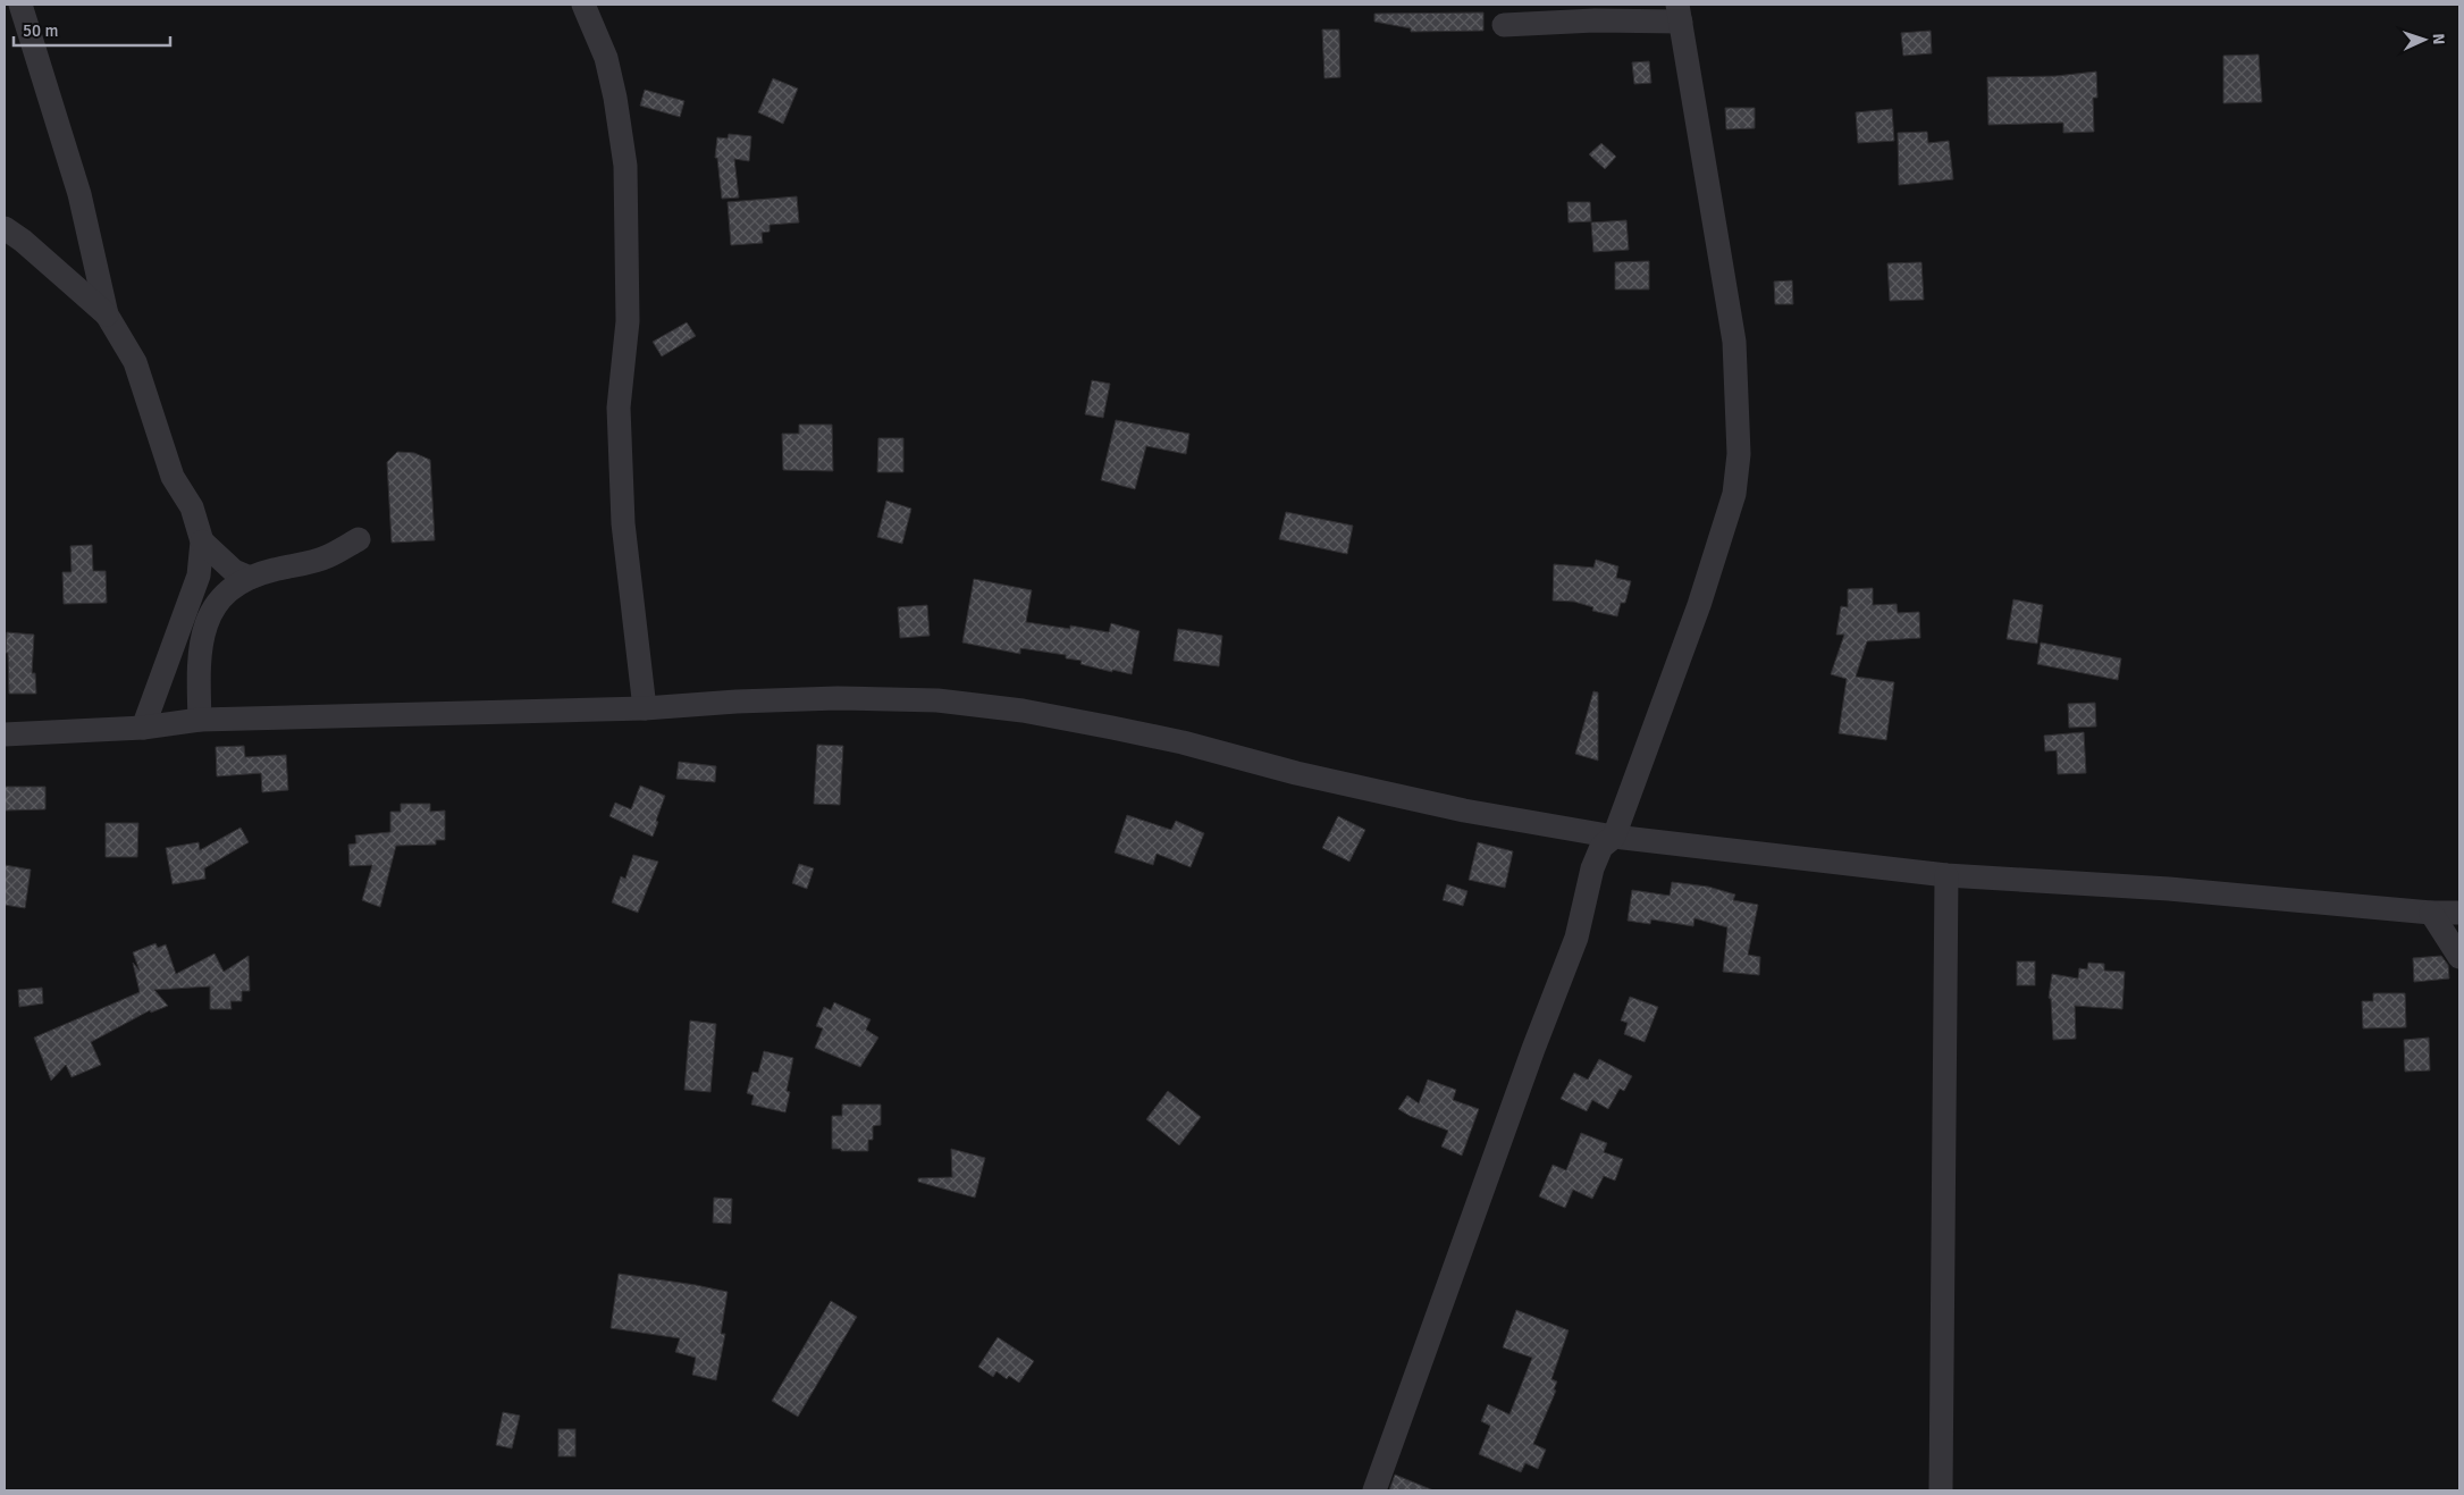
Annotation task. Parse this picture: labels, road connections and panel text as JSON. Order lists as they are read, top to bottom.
{
  "scale_bar": "50 m",
  "north": "right"
}
